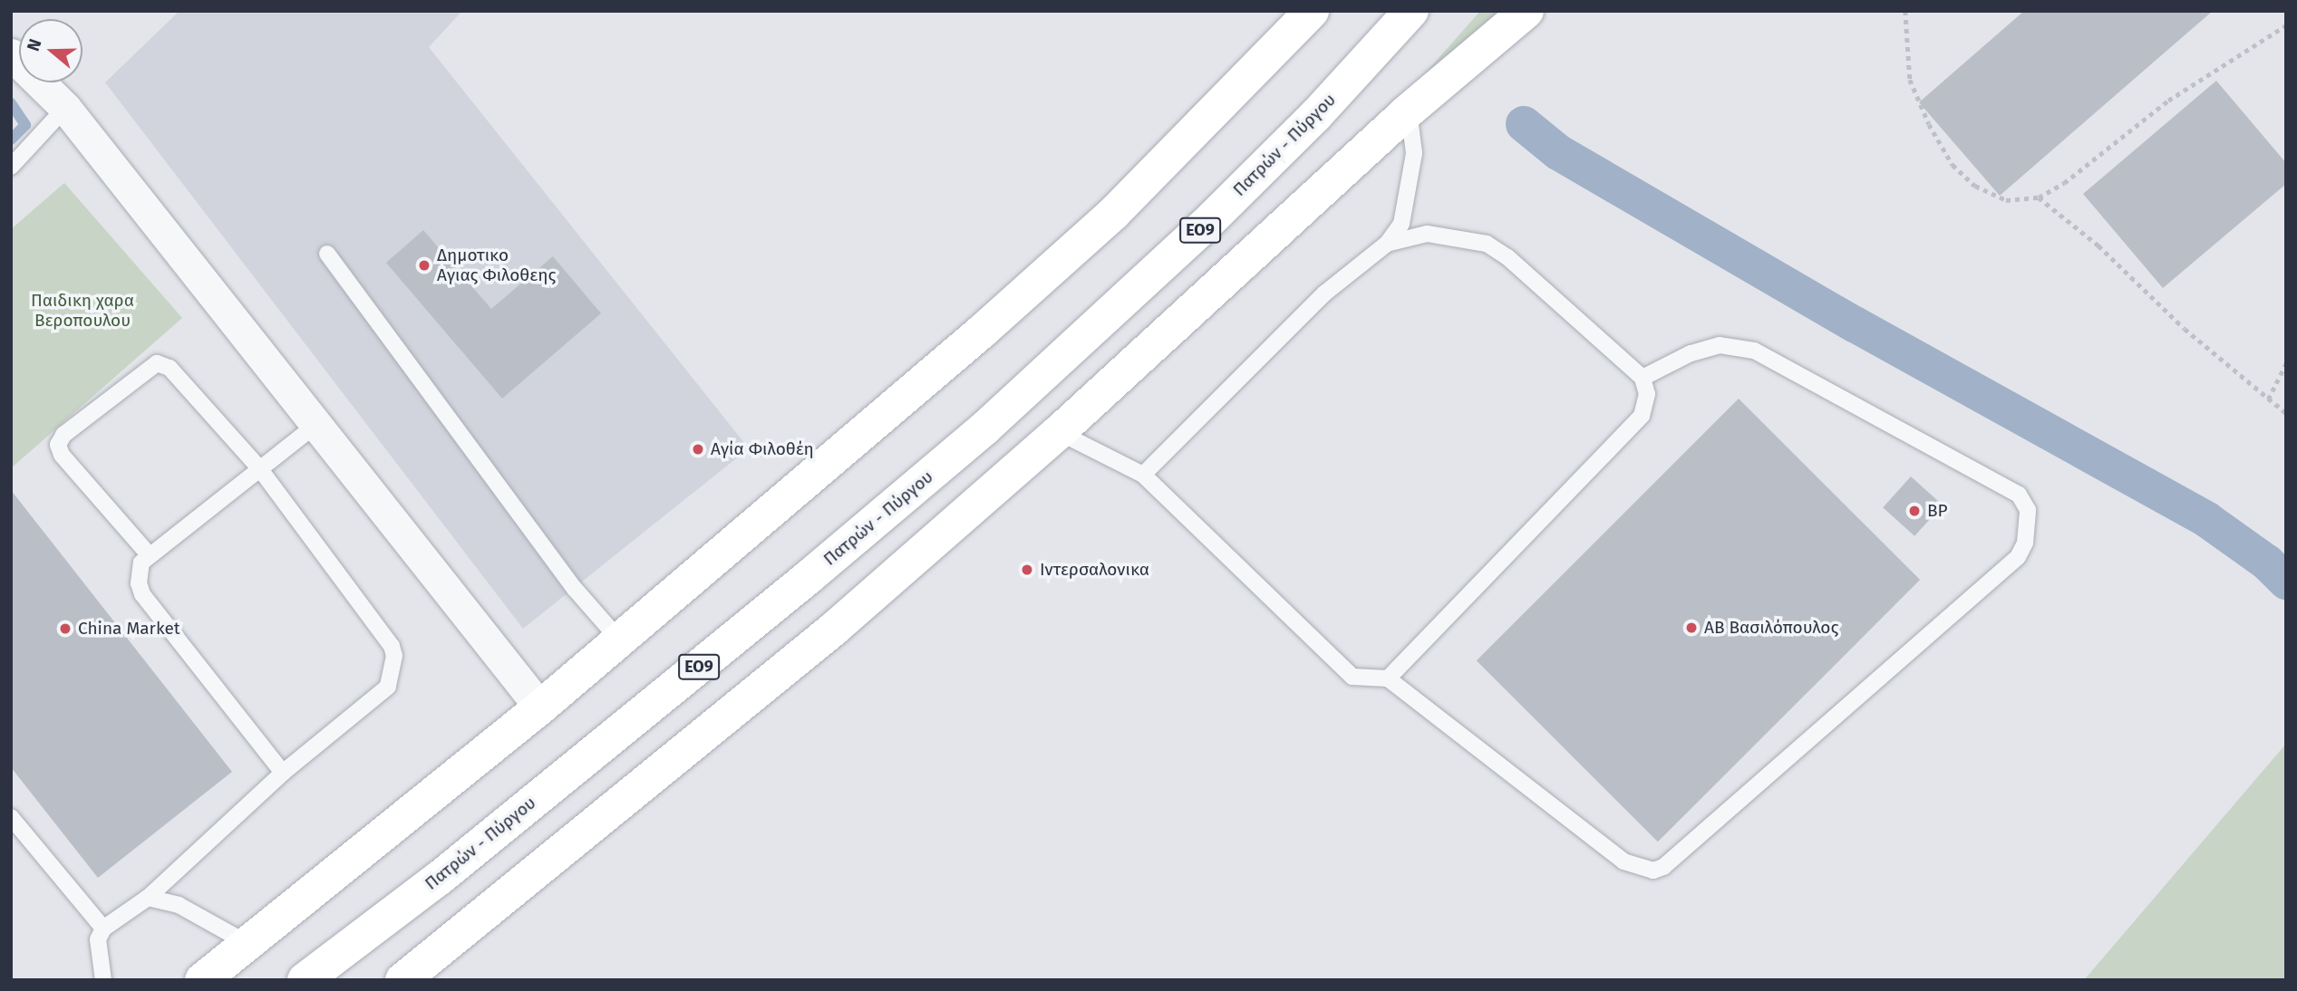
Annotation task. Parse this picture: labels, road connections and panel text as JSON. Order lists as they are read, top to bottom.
{
  "streets": {
    "main road": ["Πατρών - Πύργου", "ΕΟ9"]
  },
  "parks": ["Παιδικη χαρα Βεροπουλου"],
  "places": [
    "Δημοτικο Αγιας Φιλοθεης",
    "Αγία Φιλοθέη",
    "BP",
    "Ιντερσαλονικα",
    "ΑΒ Βασιλόπουλος",
    "China Market"
  ],
  "north": "left"
}
